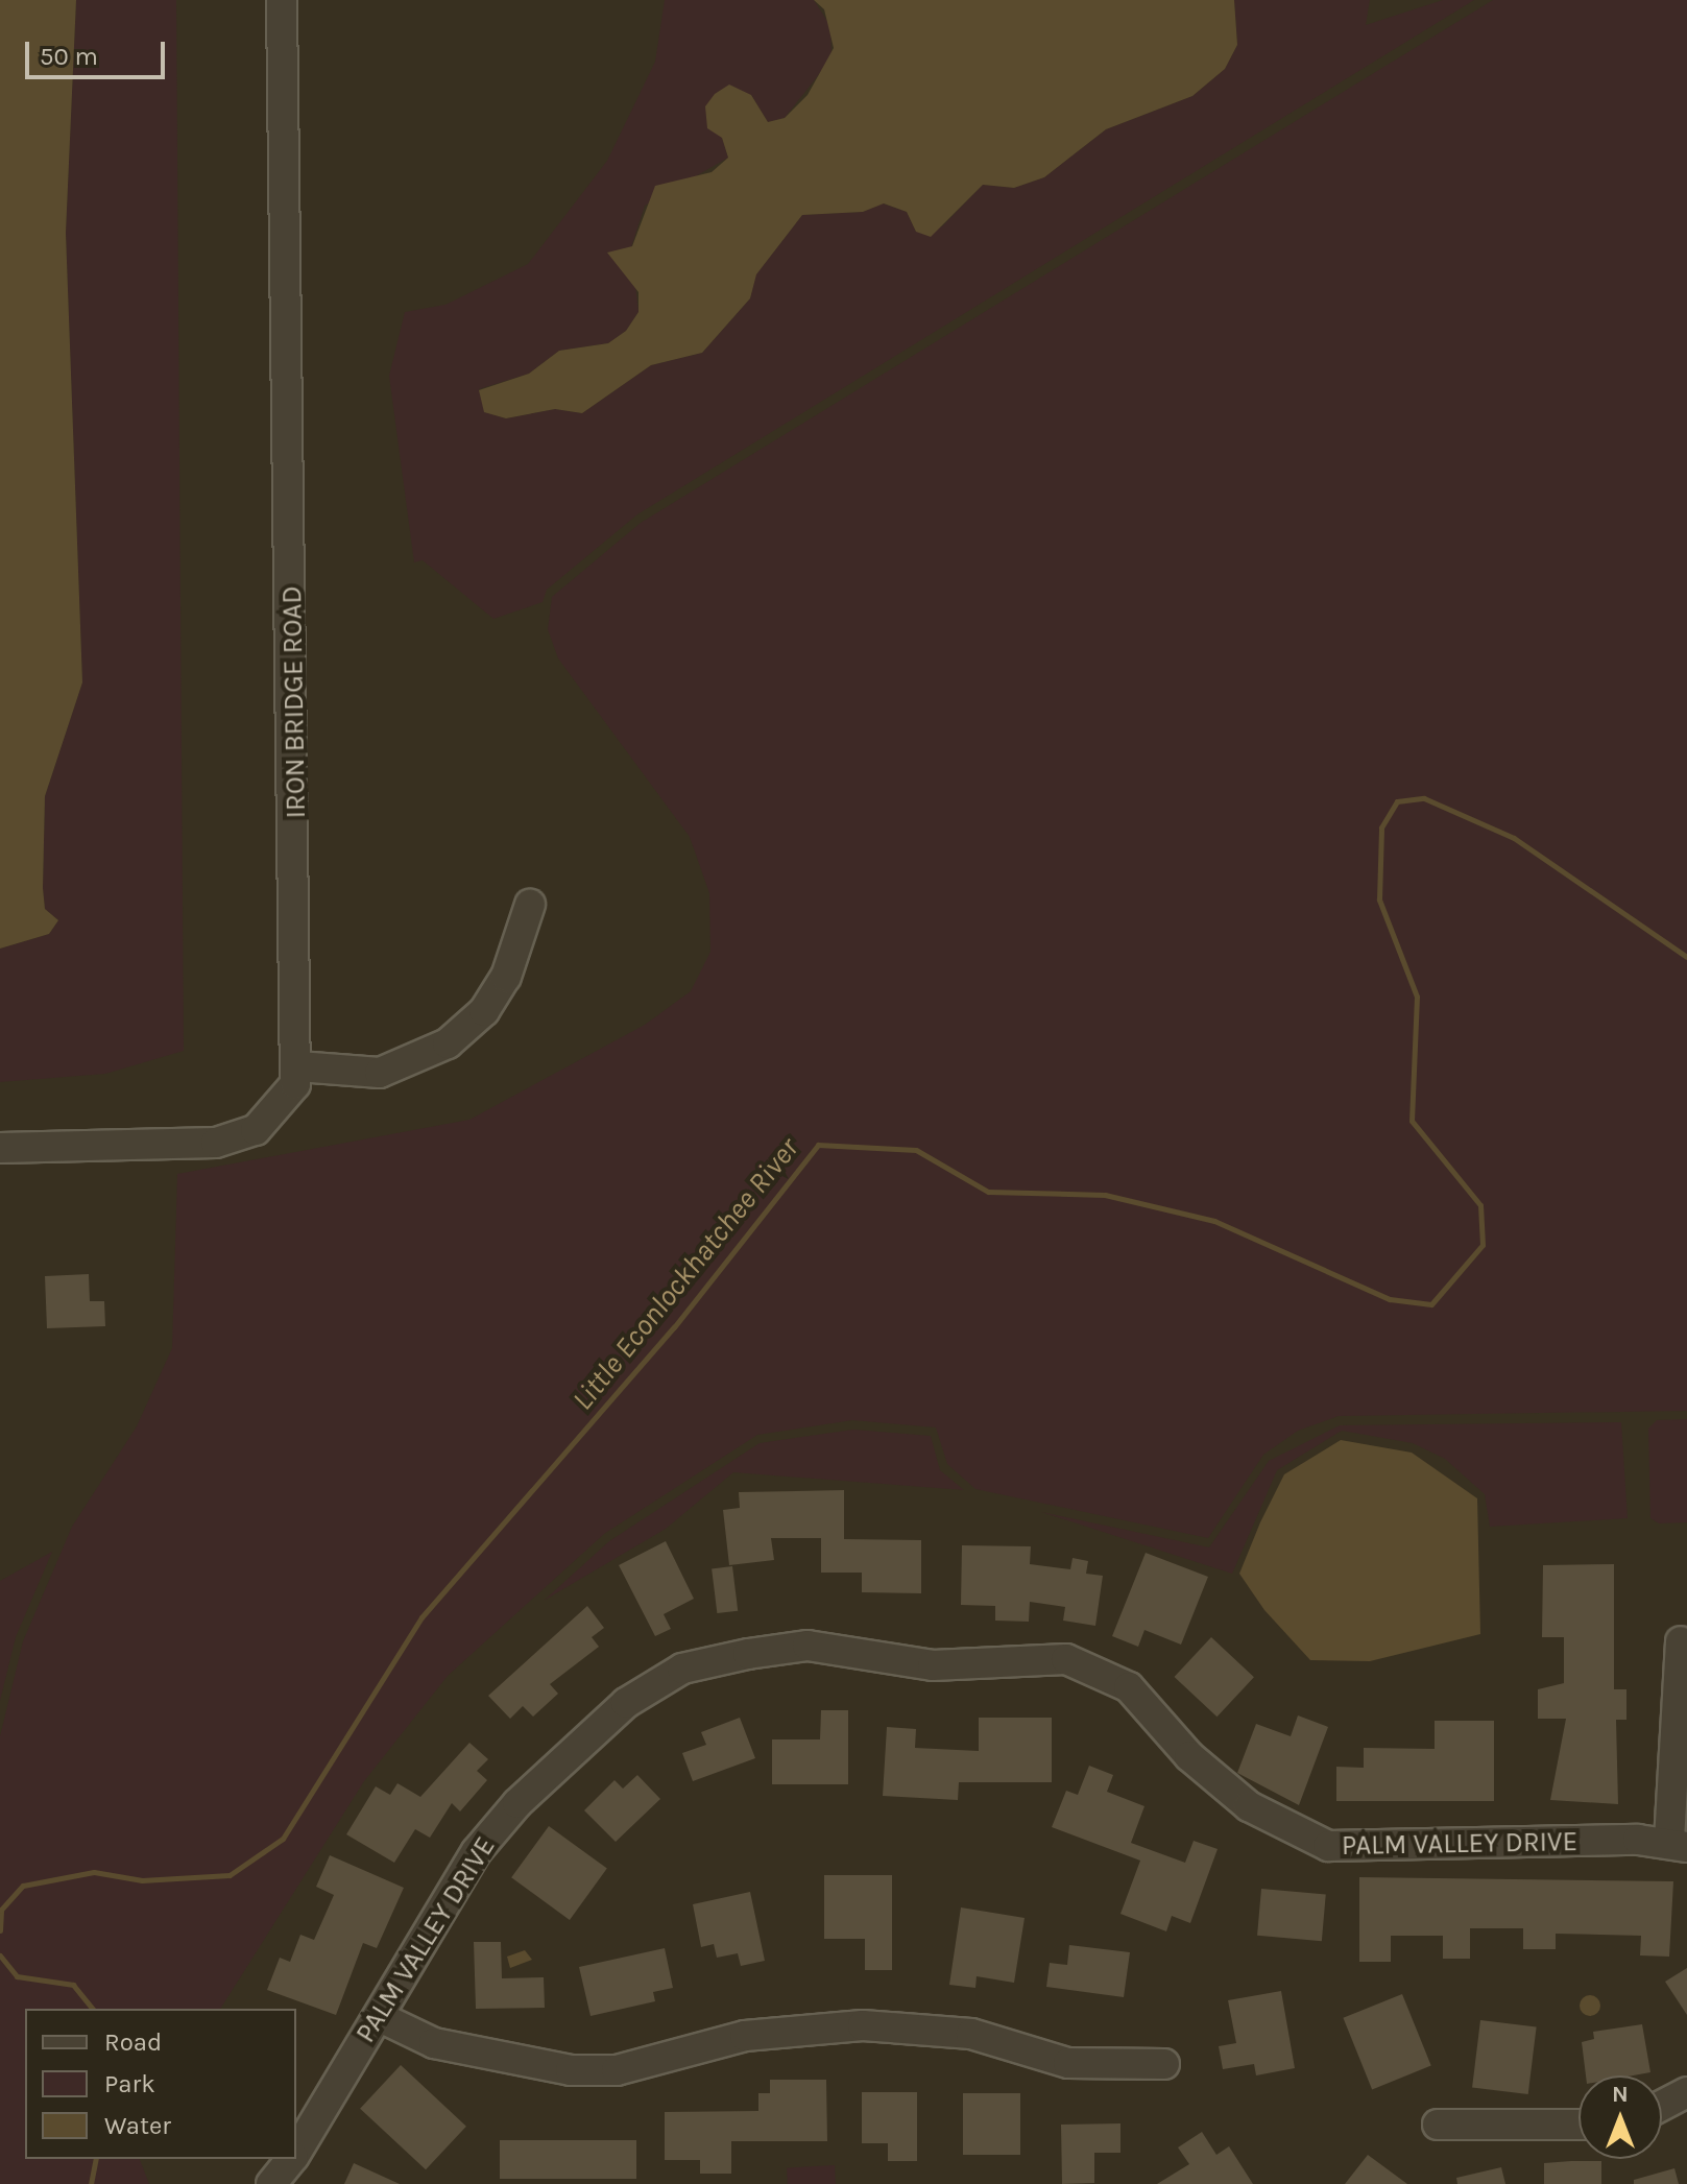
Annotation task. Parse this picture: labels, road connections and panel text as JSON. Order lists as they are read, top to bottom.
{
  "streets": {
    "street": ["IRON BRIDGE ROAD", "PALM VALLEY DRIVE"]
  },
  "water": ["Little Econlockhatchee River"],
  "legend": ["Road", "Park", "Water"],
  "scale_bar": "50 m",
  "north": "top"
}
